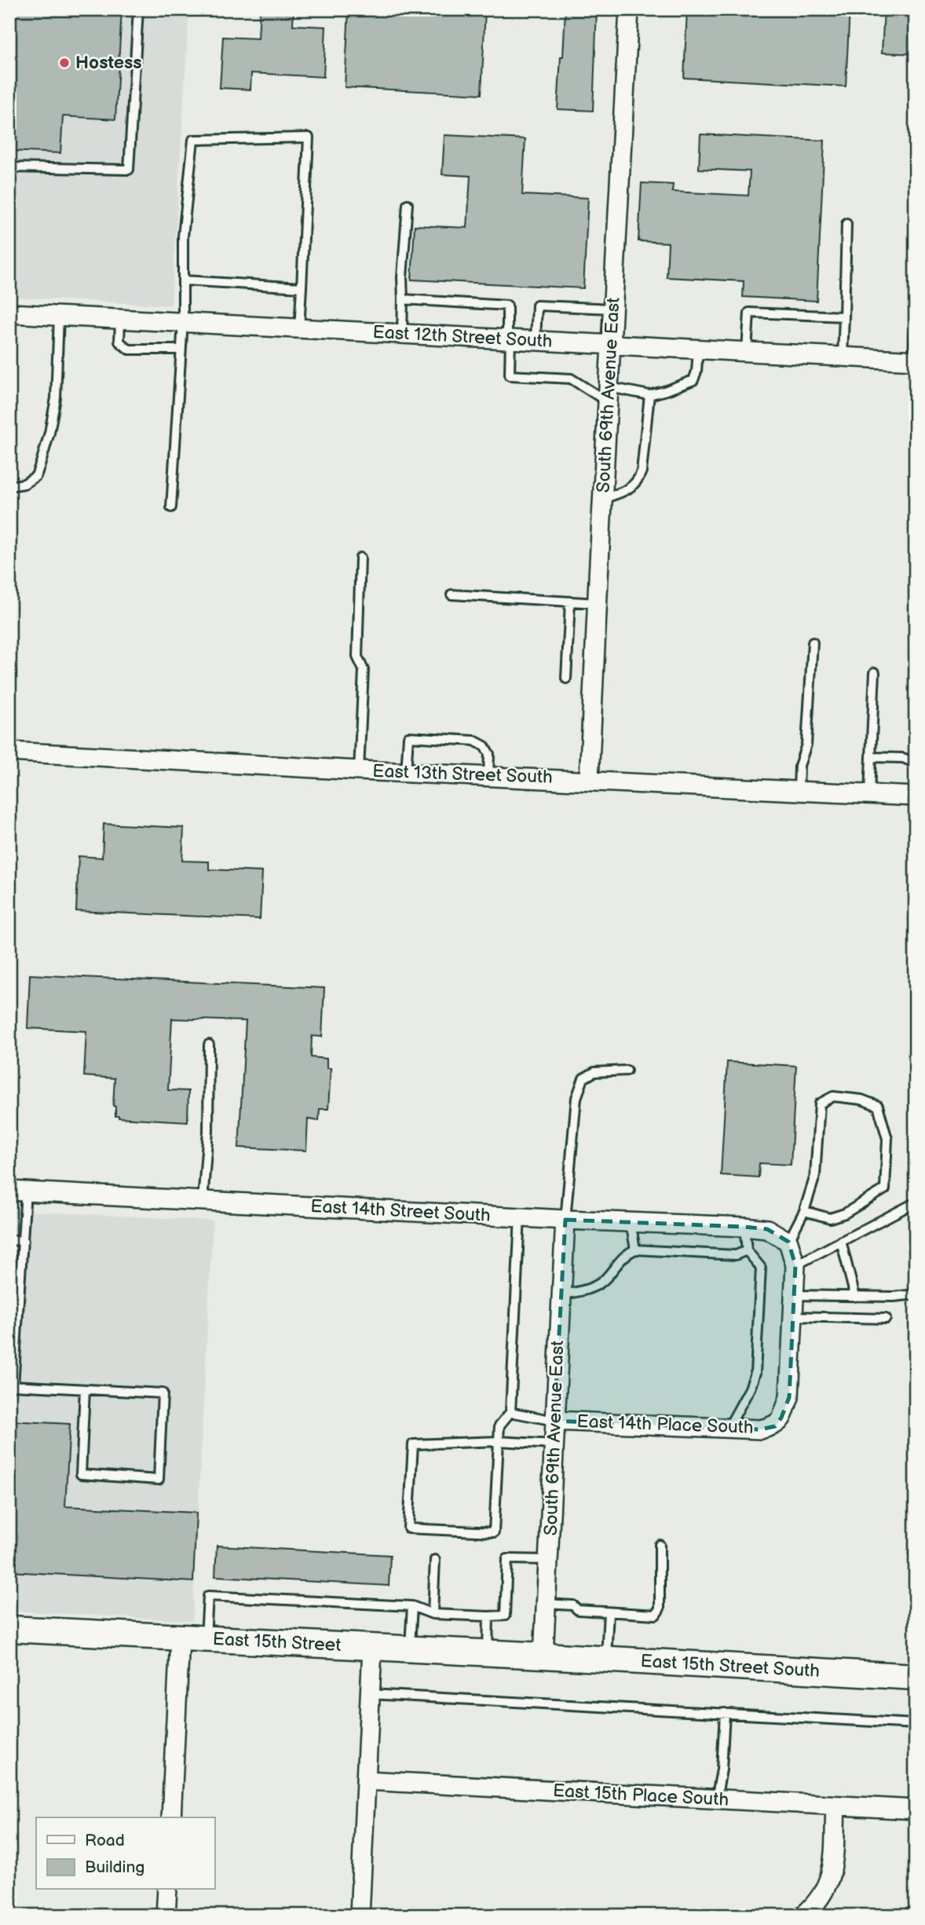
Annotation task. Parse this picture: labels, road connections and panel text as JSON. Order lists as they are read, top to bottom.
{
  "streets": {
    "main road": ["East 15th Street", "East 15th Street South"],
    "street": [
      "East 12th Street South",
      "South 69th Avenue East",
      "East 13th Street South",
      "East 14th Street South",
      "East 14th Place South",
      "East 15th Place South"
    ]
  },
  "crossings": [
    ["East 12th Street South", "South 69th Avenue East"],
    ["South 69th Avenue East", "East 13th Street South"],
    ["South 69th Avenue East", "East 14th Street South"],
    ["South 69th Avenue East", "East 14th Place South"],
    ["South 69th Avenue East", "East 15th Street"],
    ["South 69th Avenue East", "East 15th Street South"],
    ["East 15th Street", "East 15th Street South"]
  ],
  "places": ["Hostess"],
  "legend": ["Road", "Building"]
}
